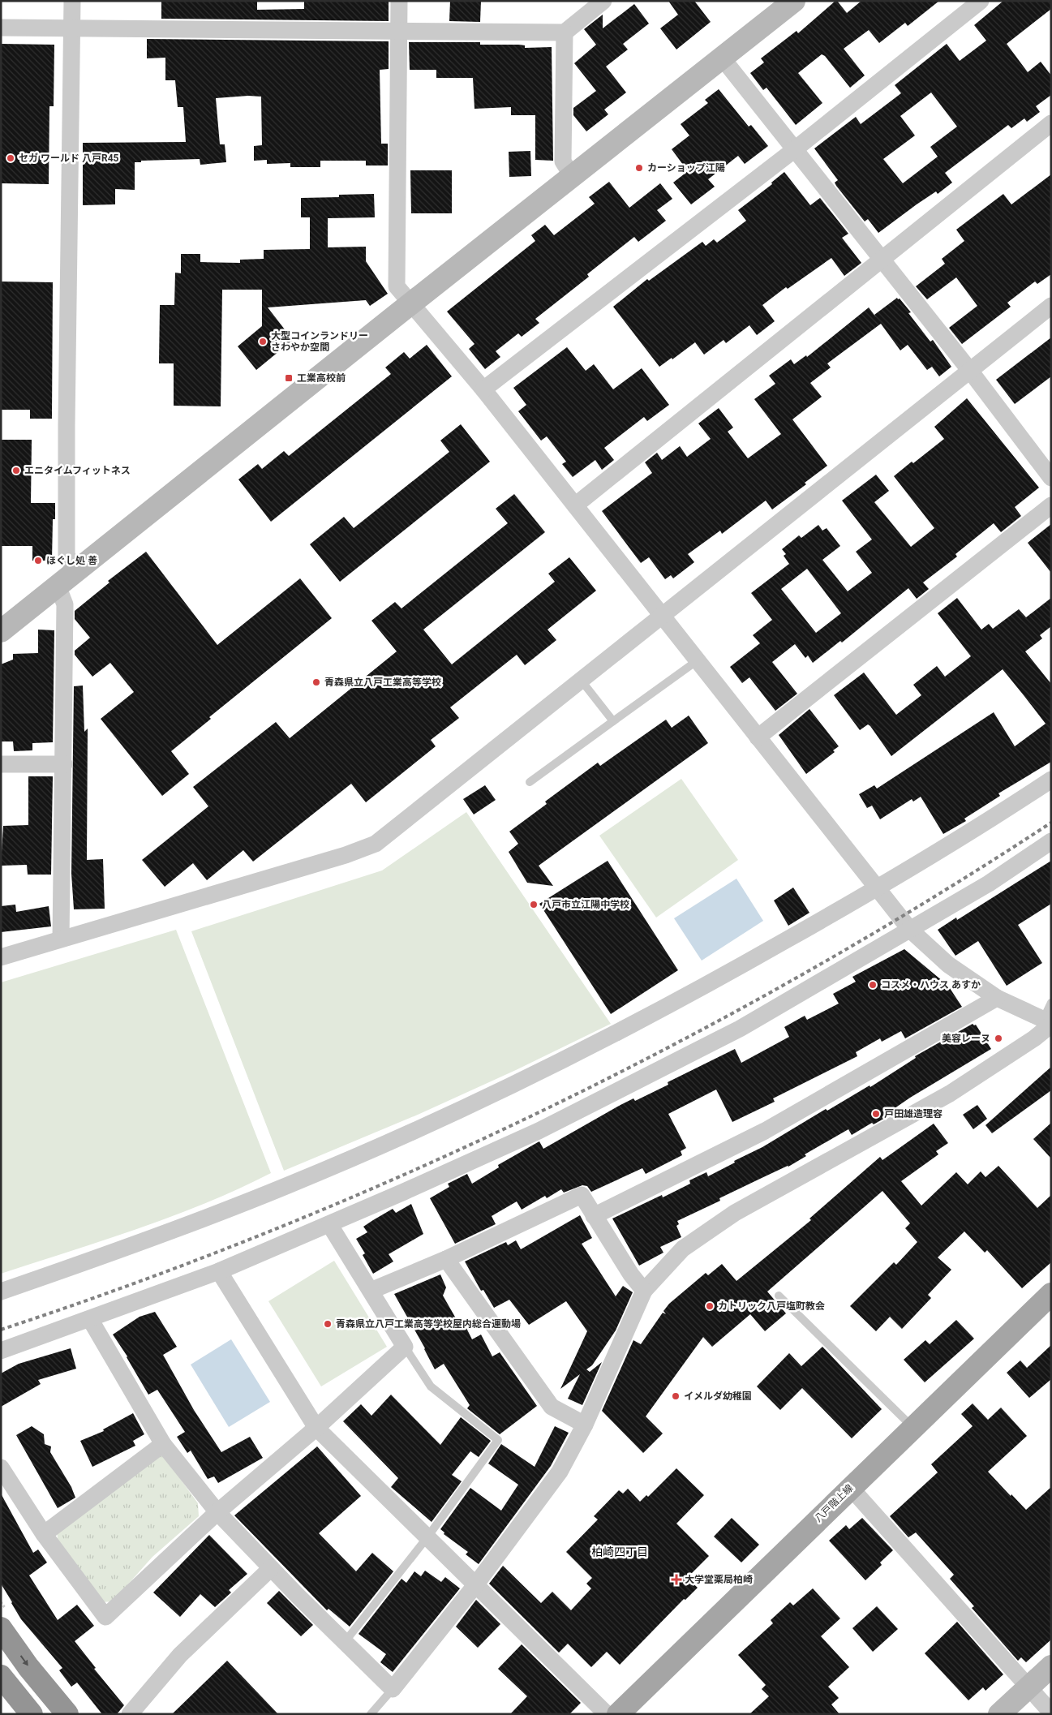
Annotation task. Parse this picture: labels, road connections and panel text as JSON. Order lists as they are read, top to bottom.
{
  "streets": {
    "main road": ["八戸階上線"]
  },
  "districts": ["柏崎四丁目"],
  "places": {
    "other": [
      "セガ ワールド 八戸R45",
      "カーショップ江陽",
      "大型コインランドリー さわやか空間",
      "エニタイムフィットネス",
      "ほぐし処 善",
      "青森県立八戸工業高等学校",
      "八戸市立江陽中学校",
      "コスメ・ハウス あすか",
      "美容レーヌ",
      "戸田雄造理容",
      "カトリック八戸塩町教会",
      "青森県立八戸工業高等学校屋内総合運動場",
      "イメルダ幼稚園"
    ],
    "transit": ["工業高校前"],
    "health": ["大学堂薬局柏崎"]
  }
}
